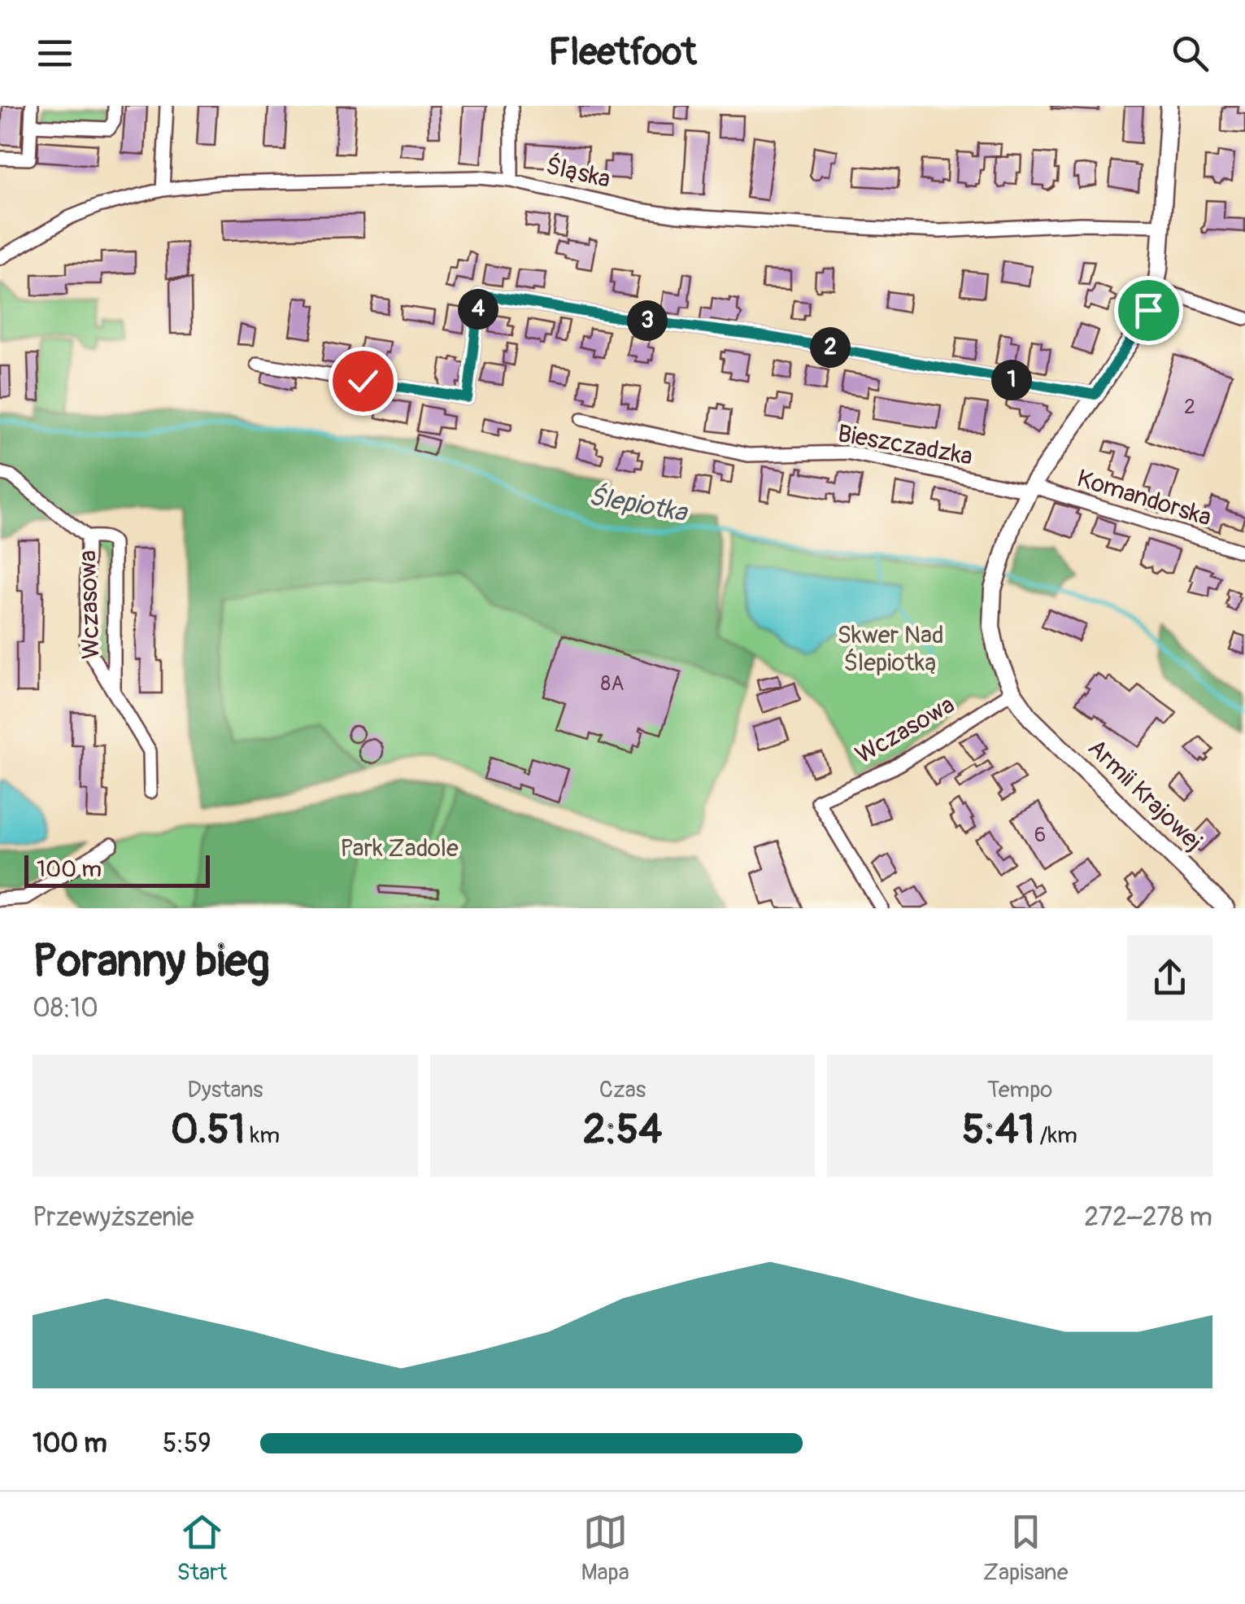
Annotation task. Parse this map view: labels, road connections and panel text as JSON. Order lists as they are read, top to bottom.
{
  "streets": {
    "street": [
      "Śląska",
      "Bieszczadzka",
      "Komandorska",
      "Wczasowa",
      "Armii Krajowej"
    ]
  },
  "crossings": [
    ["Śląska", "Armii Krajowej"],
    ["Bieszczadzka", "Komandorska"],
    ["Bieszczadzka", "Armii Krajowej"],
    ["Komandorska", "Armii Krajowej"],
    ["Wczasowa", "Armii Krajowej"]
  ],
  "water": ["Ślepiotka"],
  "parks": ["Skwer Nad Ślepiotką", "Park Zadole"],
  "house_numbers": ["2", "8A", "6"],
  "scale_bar": "100 m",
  "page": {
    "header": "Fleetfoot",
    "pins": [
      "4",
      "3",
      "2",
      "1"
    ],
    "scale": "100 m",
    "heading": ["Poranny bieg", "08:10"],
    "stats": [
      ["Dystans", "0.51 km"],
      ["Czas", "2:54"],
      ["Tempo", "5:41 /km"]
    ],
    "chart": ["Przewyższenie", "272–278 m"],
    "list": [
      {
        "name": "100 m",
        "note": "5:59"
      }
    ],
    "tabs": ["Start", "Mapa", "Zapisane"]
  }
}
